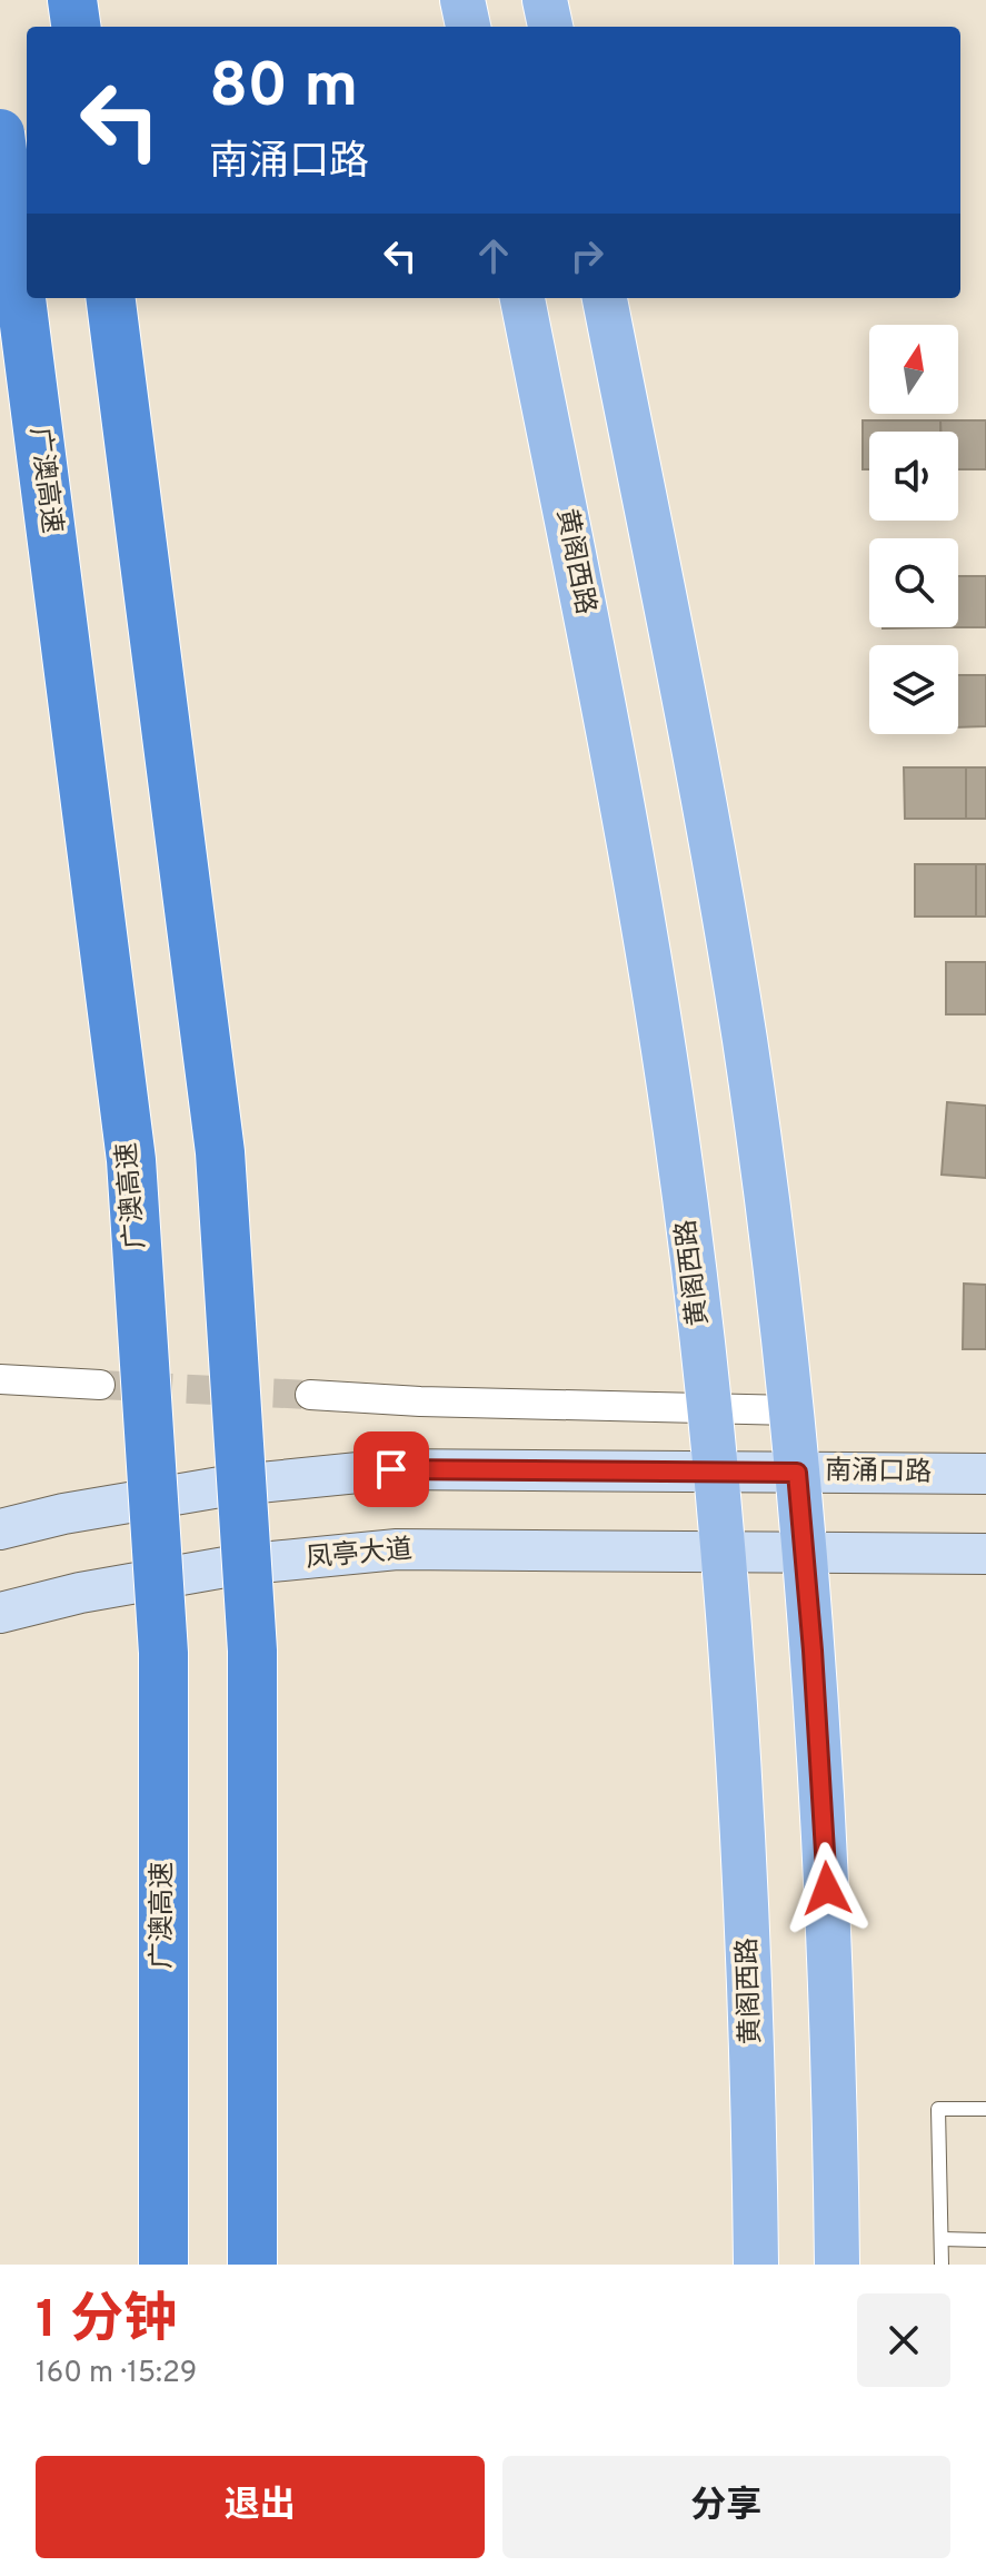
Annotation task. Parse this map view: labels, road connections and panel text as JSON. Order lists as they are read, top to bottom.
{
  "streets": {
    "highway": ["广澳高速"],
    "main road": ["黄阁西路", "南涌口路", "凤亭大道"]
  },
  "crossings": [
    ["黄阁西路", "南涌口路"],
    ["黄阁西路", "凤亭大道"]
  ],
  "north": "top",
  "page": {
    "turn": ["80 m", "南涌口路"],
    "heading": ["1 分钟", "160 m · 15:29"],
    "buttons": ["退出", "分享"]
  }
}
